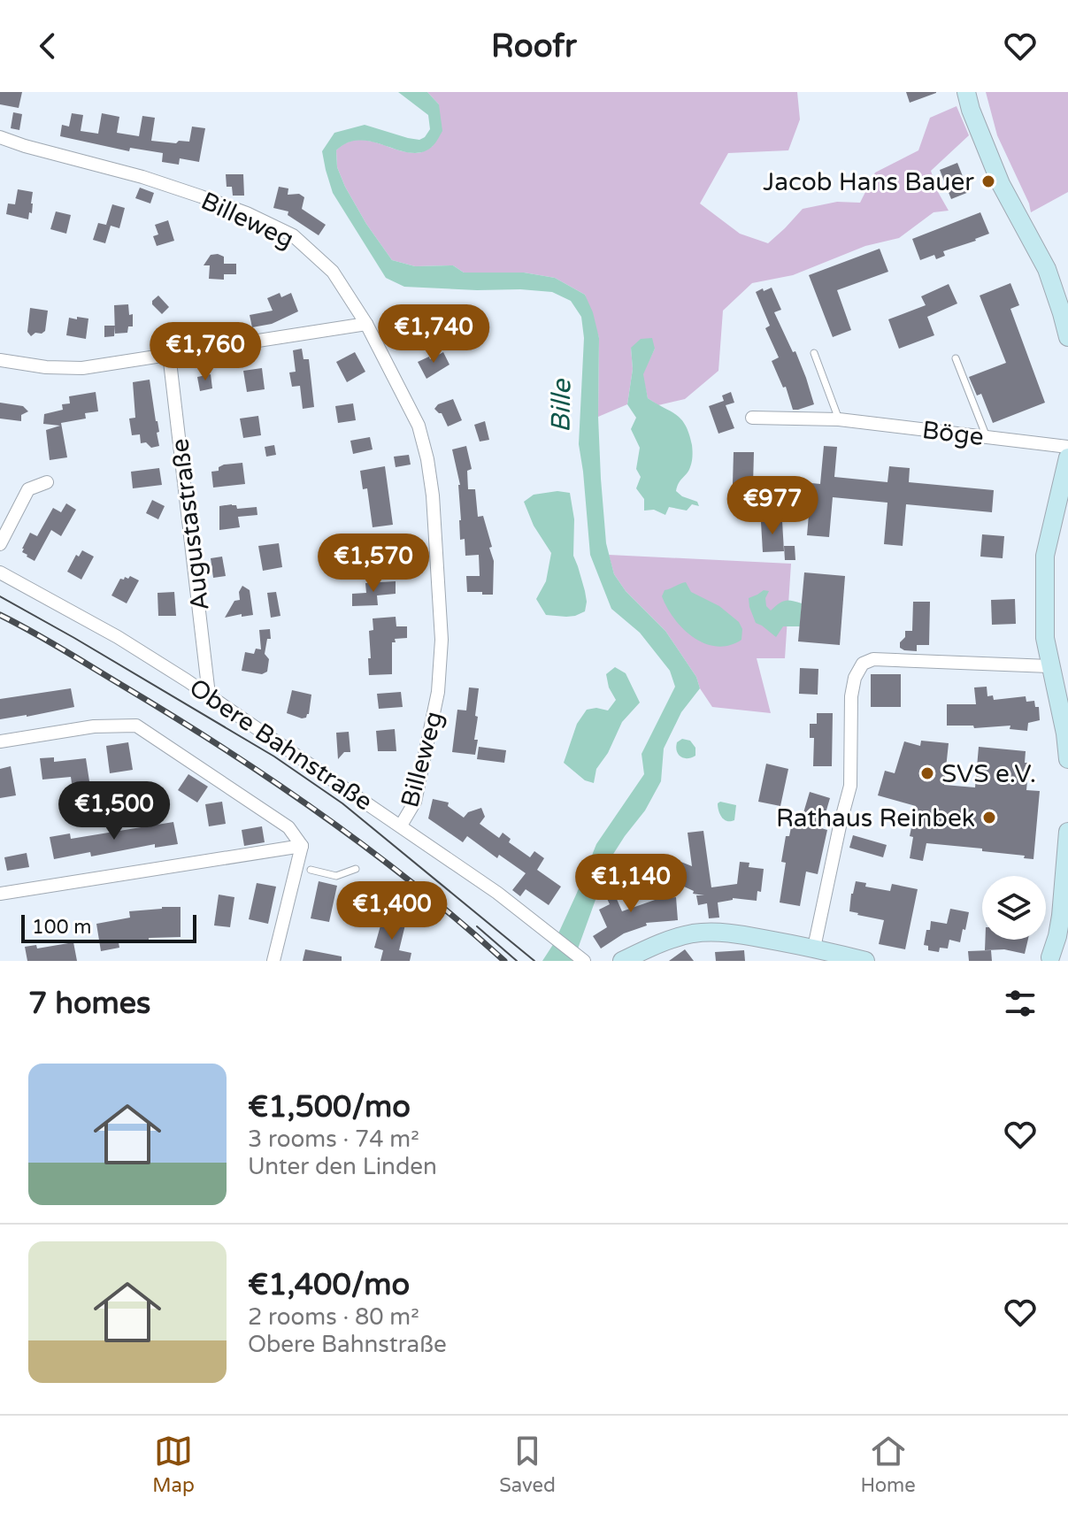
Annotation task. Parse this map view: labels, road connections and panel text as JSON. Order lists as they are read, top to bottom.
{
  "streets": {
    "street": [
      "Billeweg",
      "Böge",
      "Augustastraße",
      "Obere Bahnstraße"
    ]
  },
  "crossings": [
    ["Billeweg", "Obere Bahnstraße"],
    ["Augustastraße", "Obere Bahnstraße"]
  ],
  "water": ["Bille"],
  "places": ["Jacob Hans Bauer", "SVS e.V.", "Rathaus Reinbek"],
  "scale_bar": "100 m",
  "page": {
    "header": "Roofr",
    "price": [
      "€1,740",
      "€1,760",
      "€977",
      "€1,570",
      "€1,500",
      "€1,140",
      "€1,400"
    ],
    "scale": "100 m",
    "heading": "7 homes",
    "list": [
      {
        "name": "€1,500/mo",
        "note": "3 rooms · 74 m² · Unter den Linden"
      },
      {
        "name": "€1,400/mo",
        "note": "2 rooms · 80 m² · Obere Bahnstraße"
      }
    ],
    "tabs": ["Map", "Saved", "Home"]
  }
}
